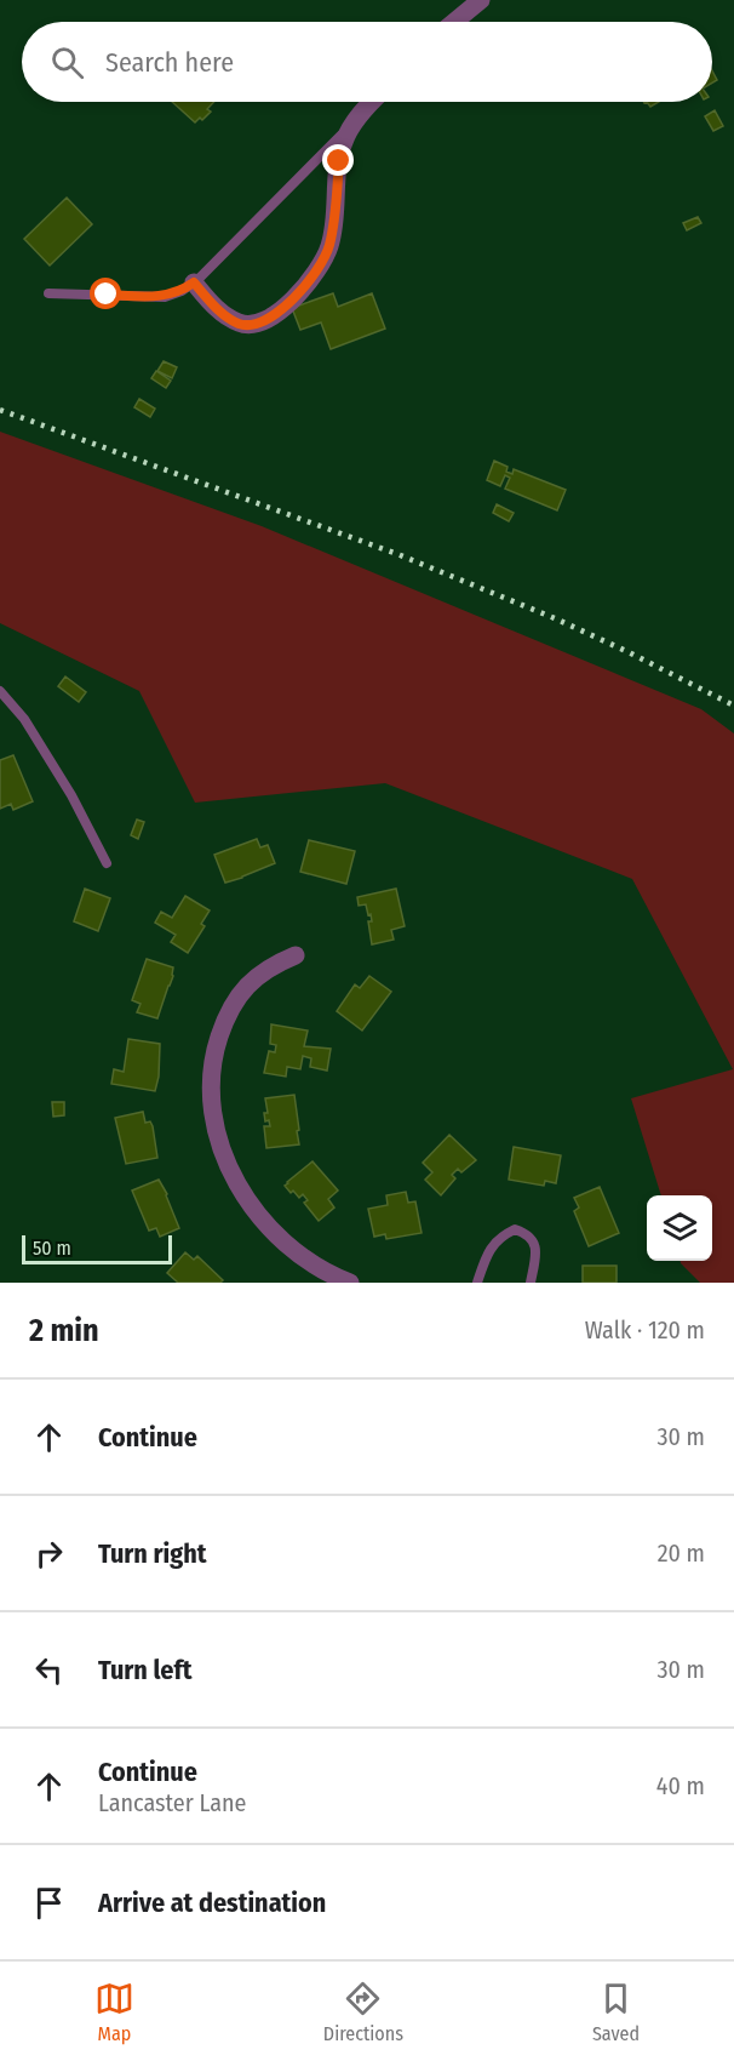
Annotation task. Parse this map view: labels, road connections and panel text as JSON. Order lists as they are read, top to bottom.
{
  "scale_bar": "50 m",
  "page": {
    "search": "Search here",
    "scale": "50 m",
    "heading": ["2 min", "Walk · 120 m"],
    "list": [
      ["Continue", "30 m"],
      ["Turn right", "20 m"],
      ["Turn left", "30 m"],
      ["Continue", "Lancaster Lane", "40 m"],
      "Arrive at destination"
    ],
    "nav": ["Map", "Directions", "Saved"]
  }
}
